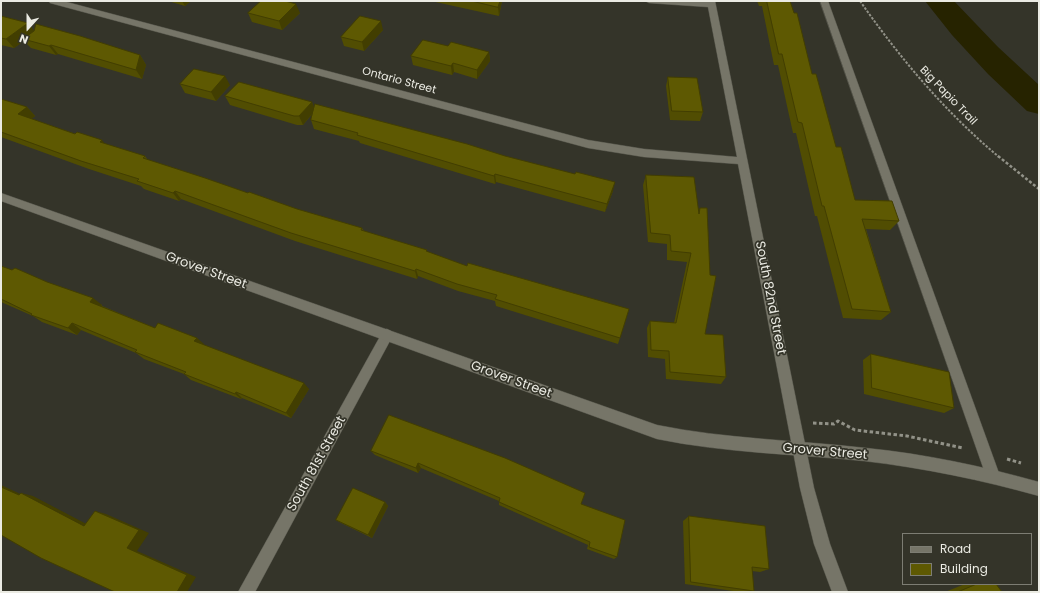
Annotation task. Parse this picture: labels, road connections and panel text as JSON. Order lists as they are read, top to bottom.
{
  "streets": {
    "street": [
      "Ontario Street",
      "Grover Street",
      "South 82nd Street",
      "South 81st Street"
    ],
    "path": ["Big Papio Trail"]
  },
  "crossings": [
    ["Ontario Street", "South 82nd Street"],
    ["Grover Street", "South 82nd Street"],
    ["Grover Street", "South 81st Street"]
  ],
  "legend": ["Road", "Building"],
  "north": "bottom"
}
